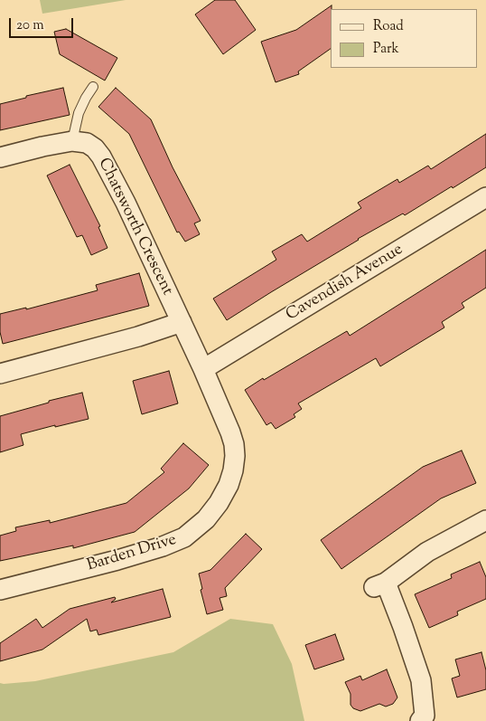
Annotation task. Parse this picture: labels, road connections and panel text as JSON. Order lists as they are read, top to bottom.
{
  "streets": {
    "street": ["Chatsworth Crescent", "Cavendish Avenue", "Barden Drive"]
  },
  "crossings": [
    ["Chatsworth Crescent", "Barden Drive"],
    ["Cavendish Avenue", "Barden Drive"]
  ],
  "legend": ["Road", "Park"],
  "scale_bar": "20 m"
}
